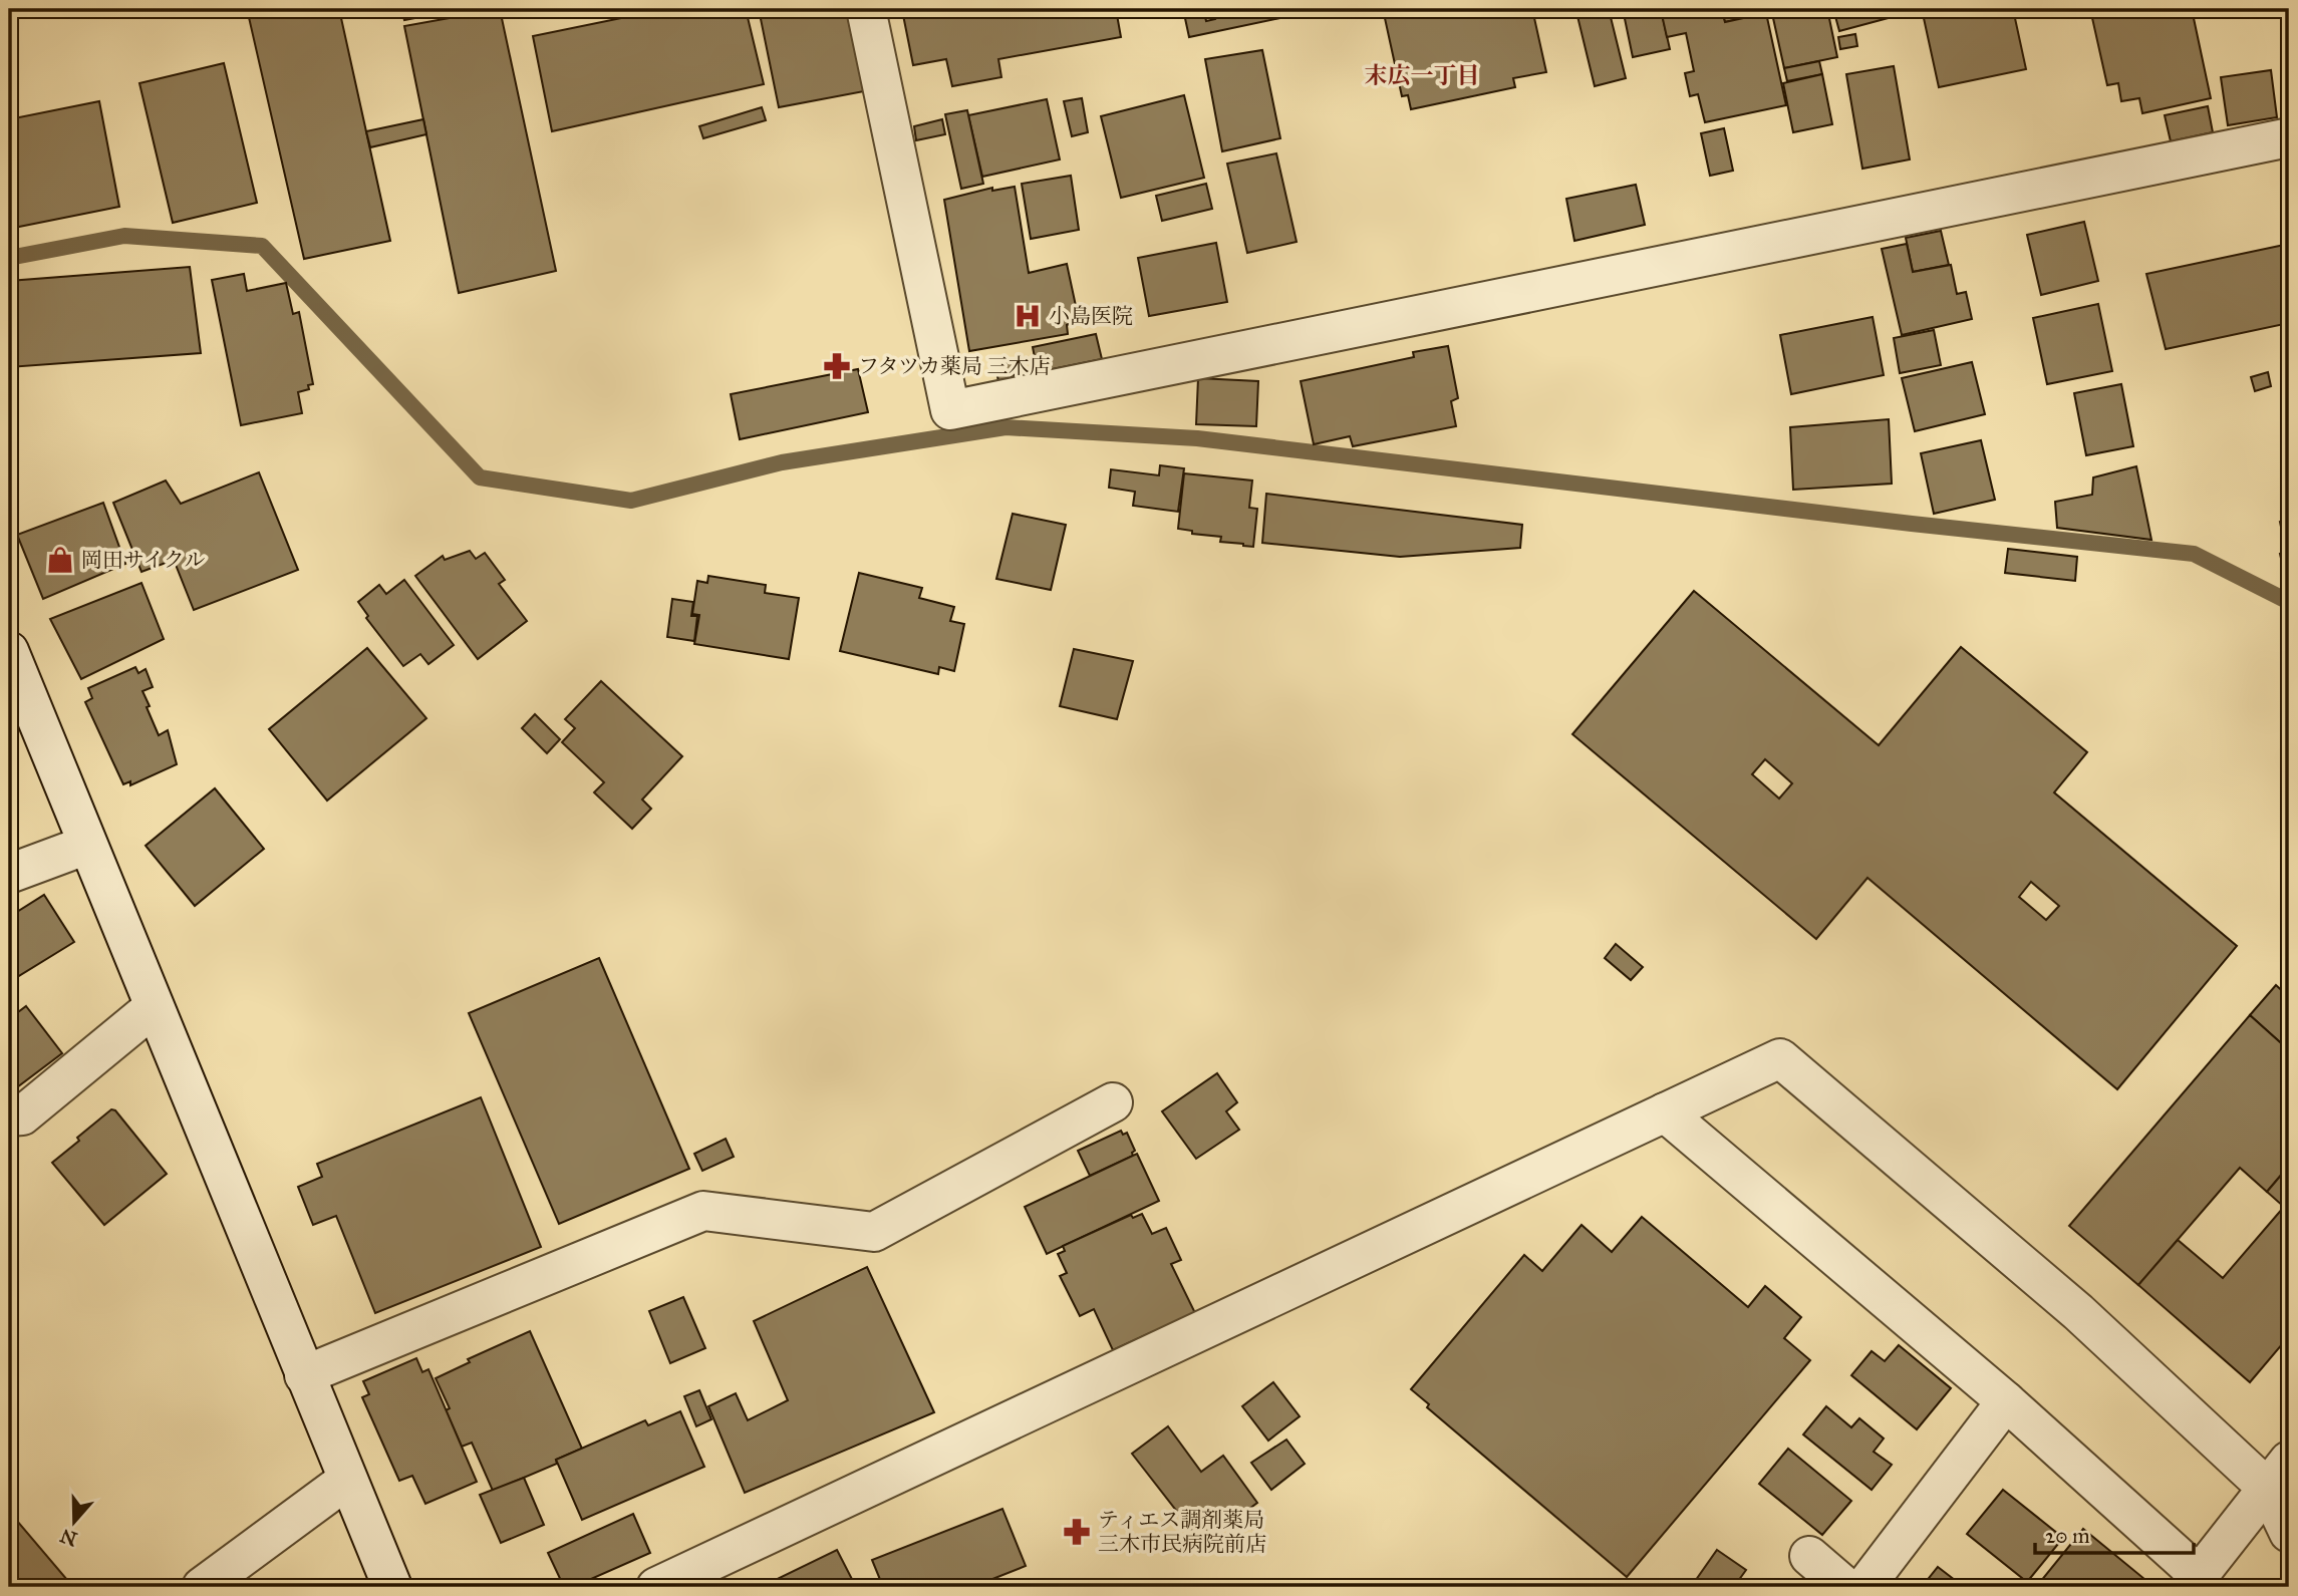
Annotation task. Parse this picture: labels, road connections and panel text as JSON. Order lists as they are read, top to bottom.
{
  "districts": ["末広一丁目"],
  "places": {
    "hospital": ["小島医院"],
    "pharmacy": ["フタツカ薬局 三木店", "ティエス調剤薬局 三木市民病院前店"],
    "shop": ["岡田サイクル"]
  },
  "scale_bar": "20 m",
  "north": "bottom"
}
